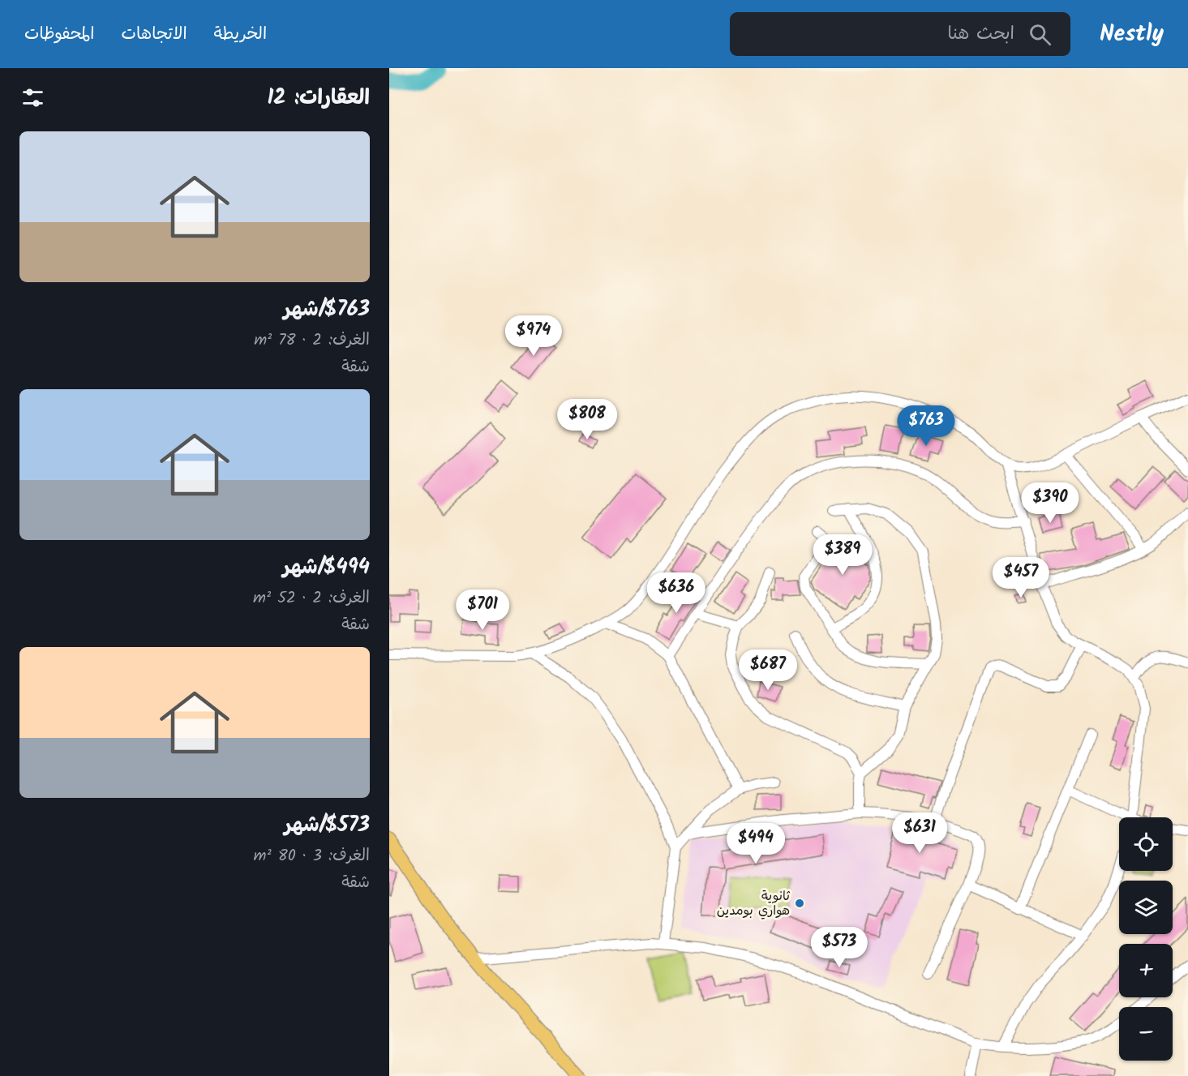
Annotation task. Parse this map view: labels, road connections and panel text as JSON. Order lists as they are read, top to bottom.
{
  "places": ["ثانوية هواري بومدين"],
  "page": {
    "header": "Nestly",
    "search": "ابحث هنا",
    "nav": ["الخريطة", "الاتجاهات", "المحفوظات"],
    "heading": "العقارات: 12",
    "list": [
      {
        "name": "$763/شهر",
        "note": "الغرف: 2 · 78 m² · شقة"
      },
      {
        "name": "$494/شهر",
        "note": "الغرف: 2 · 52 m² · شقة"
      },
      {
        "name": "$573/شهر",
        "note": "الغرف: 3 · 80 m² · شقة"
      }
    ],
    "price": [
      "$974",
      "$808",
      "$763",
      "$390",
      "$389",
      "$457",
      "$636",
      "$701",
      "$687",
      "$631",
      "$494",
      "$573"
    ],
    "map_buttons": ["+", "−"]
  }
}
